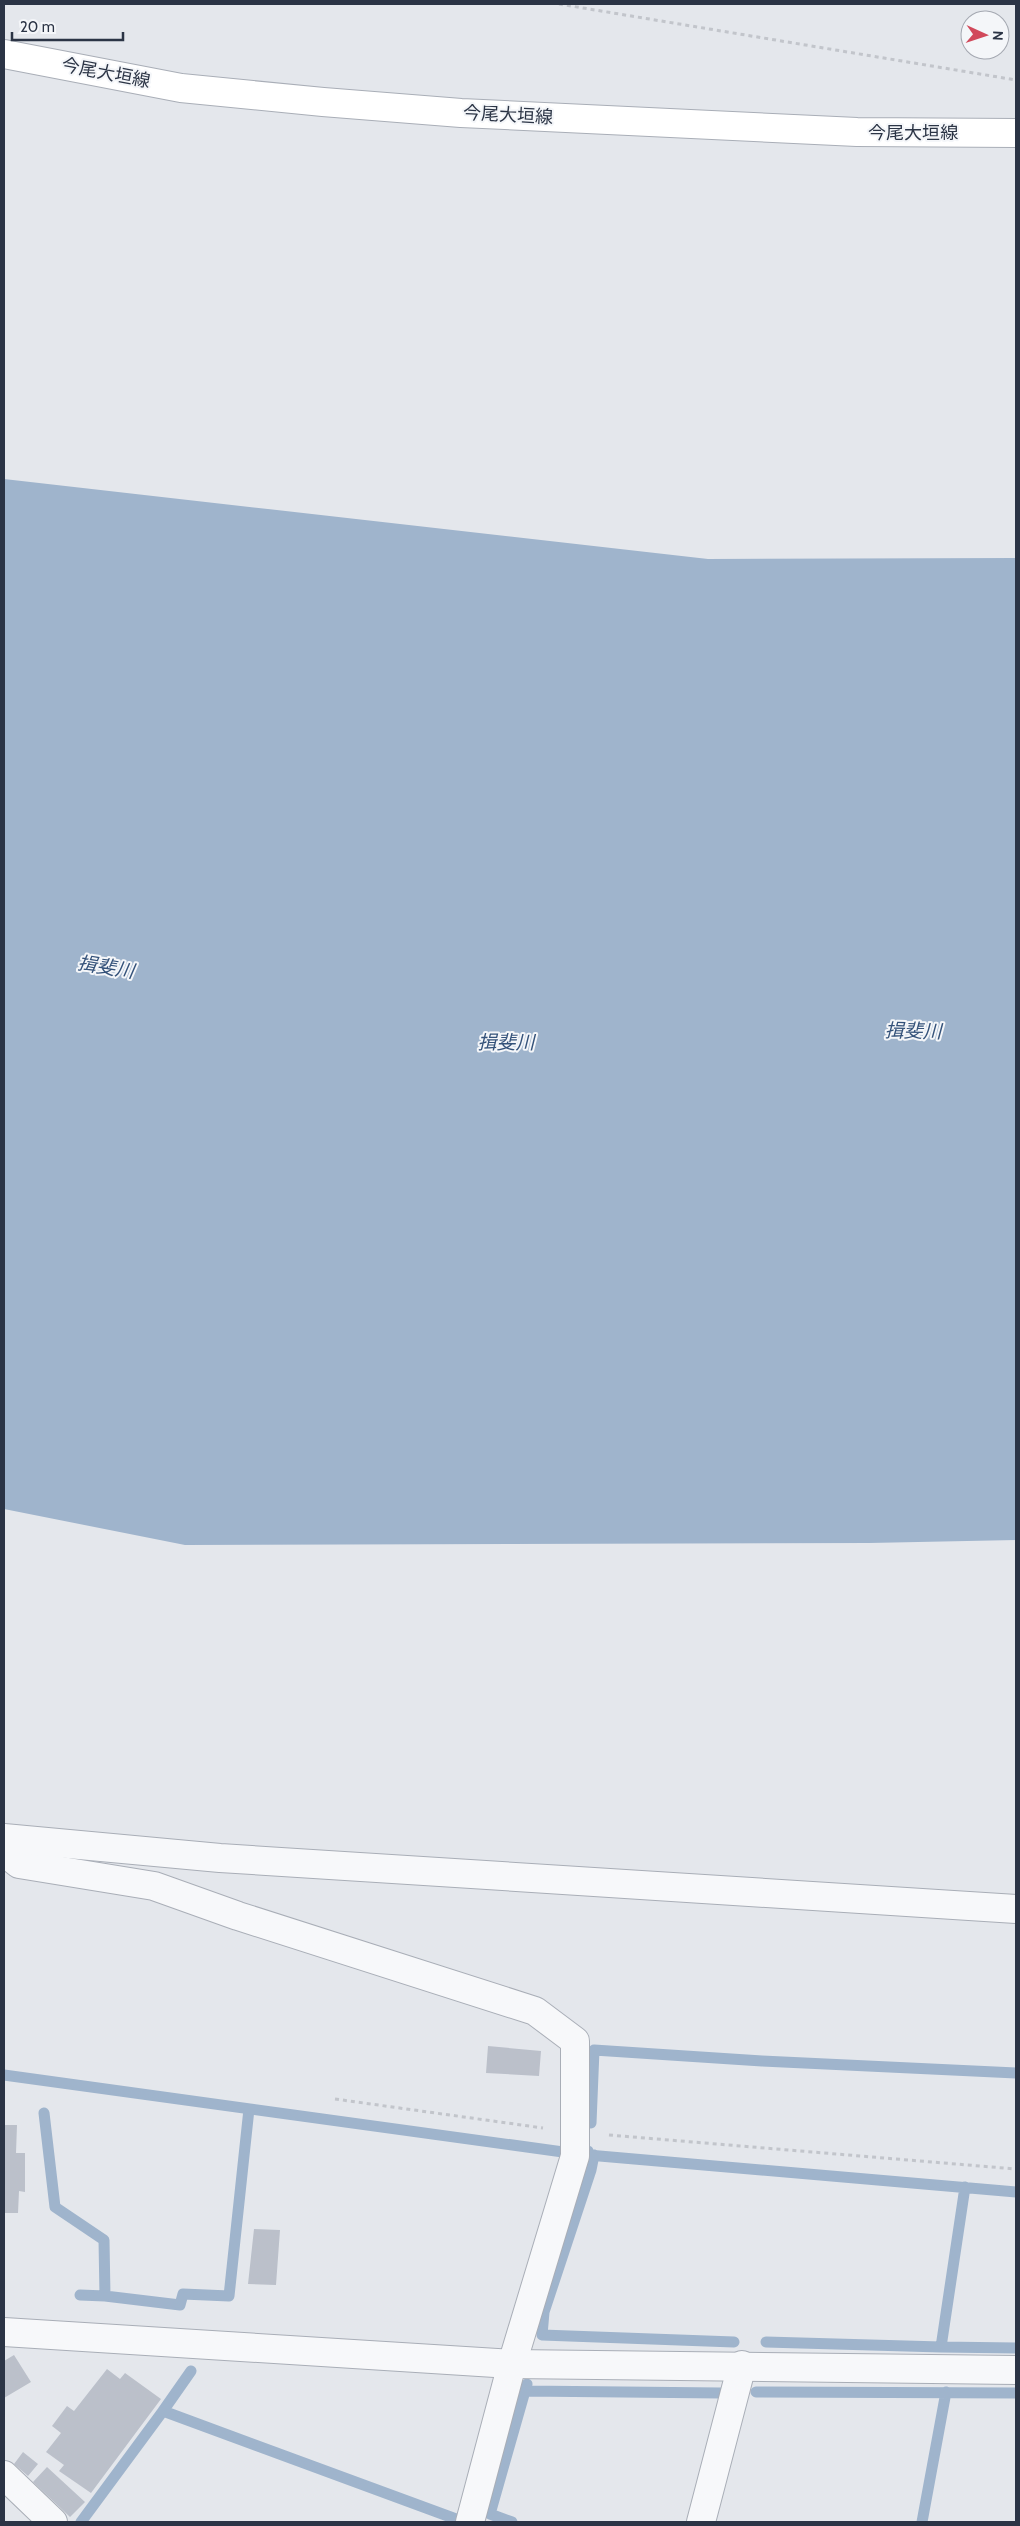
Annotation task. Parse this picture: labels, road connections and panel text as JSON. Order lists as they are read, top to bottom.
{
  "streets": {
    "main road": ["今尾大垣線"]
  },
  "water": ["揖斐川"],
  "scale_bar": "20 m",
  "north": "right"
}
